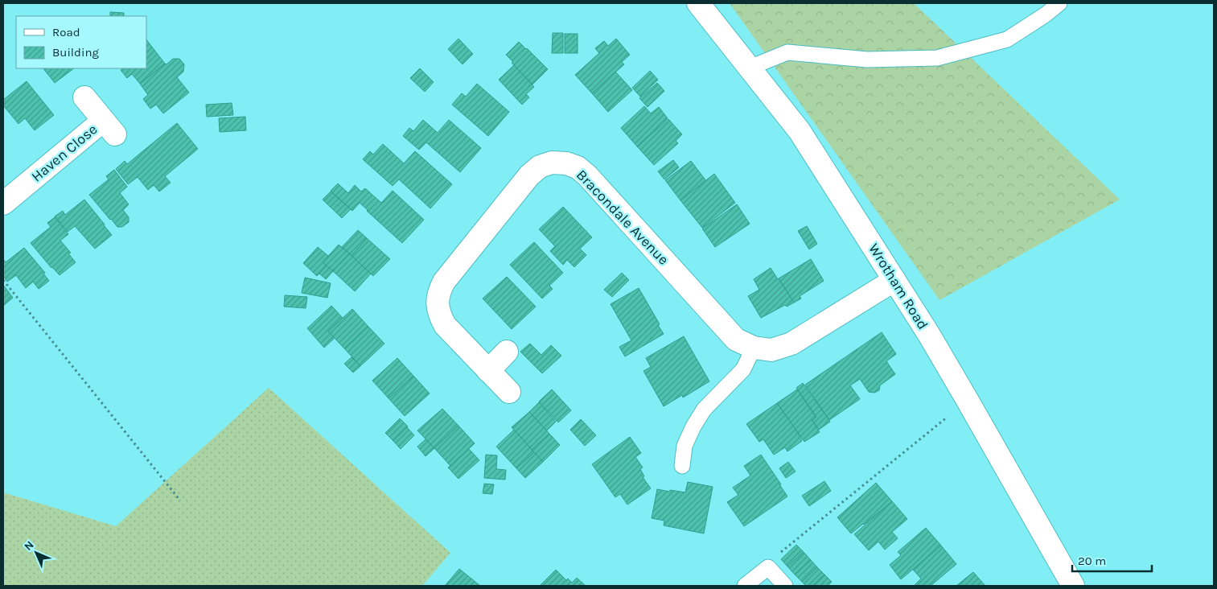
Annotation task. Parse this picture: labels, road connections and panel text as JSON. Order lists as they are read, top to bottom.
{
  "streets": {
    "street": ["Haven Close", "Bracondale Avenue", "Wrotham Road"]
  },
  "crossings": [
    ["Bracondale Avenue", "Wrotham Road"]
  ],
  "legend": ["Road", "Building"],
  "scale_bar": "20 m",
  "north": "top left"
}
